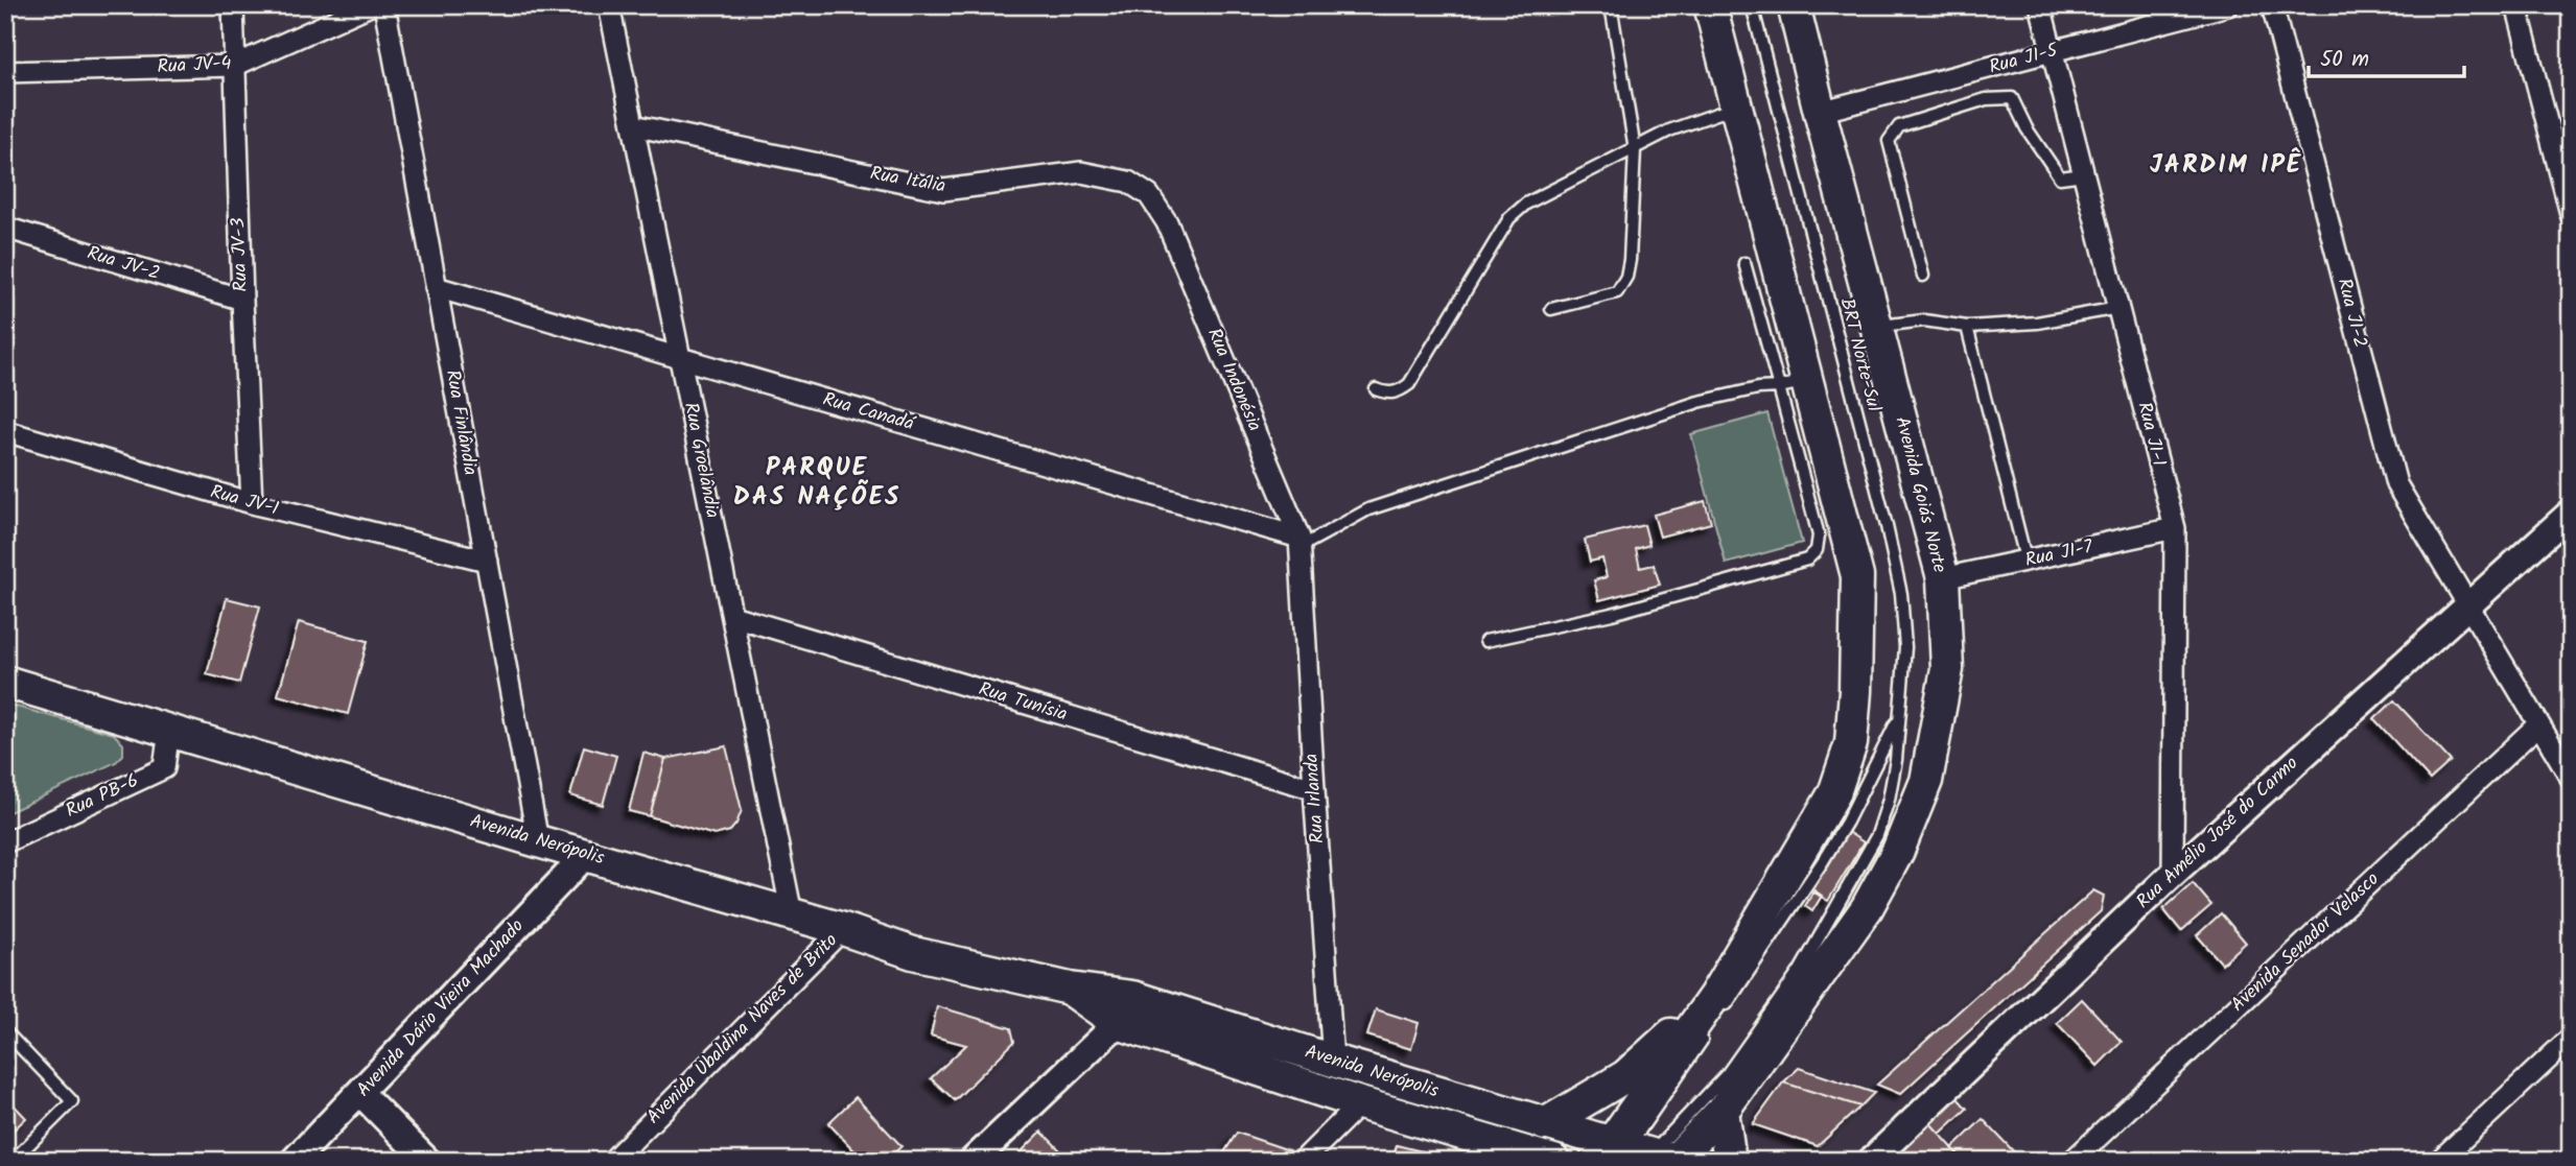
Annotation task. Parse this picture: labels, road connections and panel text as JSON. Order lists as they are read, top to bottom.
{
  "streets": {
    "main road": ["Avenida Goiás Norte", "Avenida Nerópolis"],
    "street": [
      "Rua JI-5",
      "Rua JV-4",
      "Rua Itália",
      "Rua JV-3",
      "Rua JV-2",
      "Rua JI-2",
      "Rua Indonésia",
      "Rua Canadá",
      "Rua Finlândia",
      "Rua JI-1",
      "Rua Groelândia",
      "Rua JV-1",
      "Rua JI-7",
      "Rua Tunísia",
      "Rua PB-6",
      "Rua Irlanda",
      "Rua Amélio José do Carmo",
      "Avenida Senador Velasco",
      "Avenida Dário Vieira Machado",
      "Avenida Ubaldina Naves de Brito"
    ],
    "lane": ["BRT Norte-Sul"]
  },
  "crossings": [
    ["Rua JI-5", "Rua JI-1"],
    ["Rua JI-5", "Avenida Goiás Norte"],
    ["Rua JV-4", "Rua JV-3"],
    ["Rua Itália", "Rua Indonésia"],
    ["Rua Itália", "Rua Groelândia"],
    ["Rua JV-3", "Rua JV-2"],
    ["Rua JV-3", "Rua JV-1"],
    ["Rua JI-2", "Rua Amélio José do Carmo"],
    ["Rua JI-2", "Avenida Senador Velasco"],
    ["BRT Norte-Sul", "Avenida Goiás Norte"],
    ["BRT Norte-Sul", "Avenida Nerópolis"],
    ["Rua Indonésia", "Rua Canadá"],
    ["Rua Indonésia", "Rua Irlanda"],
    ["Rua Canadá", "Rua Finlândia"],
    ["Rua Canadá", "Rua Groelândia"],
    ["Rua Canadá", "Rua Irlanda"],
    ["Rua Finlândia", "Rua JV-1"],
    ["Rua Finlândia", "Avenida Nerópolis"],
    ["Rua JI-1", "Rua JI-7"],
    ["Rua JI-1", "Rua Amélio José do Carmo"],
    ["Rua Groelândia", "Rua Tunísia"],
    ["Rua Groelândia", "Avenida Nerópolis"],
    ["Avenida Goiás Norte", "Rua JI-7"],
    ["Avenida Goiás Norte", "Avenida Nerópolis"],
    ["Rua Tunísia", "Rua Irlanda"],
    ["Rua PB-6", "Avenida Nerópolis"],
    ["Rua Irlanda", "Avenida Nerópolis"],
    ["Avenida Nerópolis", "Avenida Dário Vieira Machado"],
    ["Avenida Nerópolis", "Avenida Ubaldina Naves de Brito"]
  ],
  "districts": ["JARDIM IPÊ", "PARQUE DAS NAÇÕES"],
  "scale_bar": "50 m"
}
